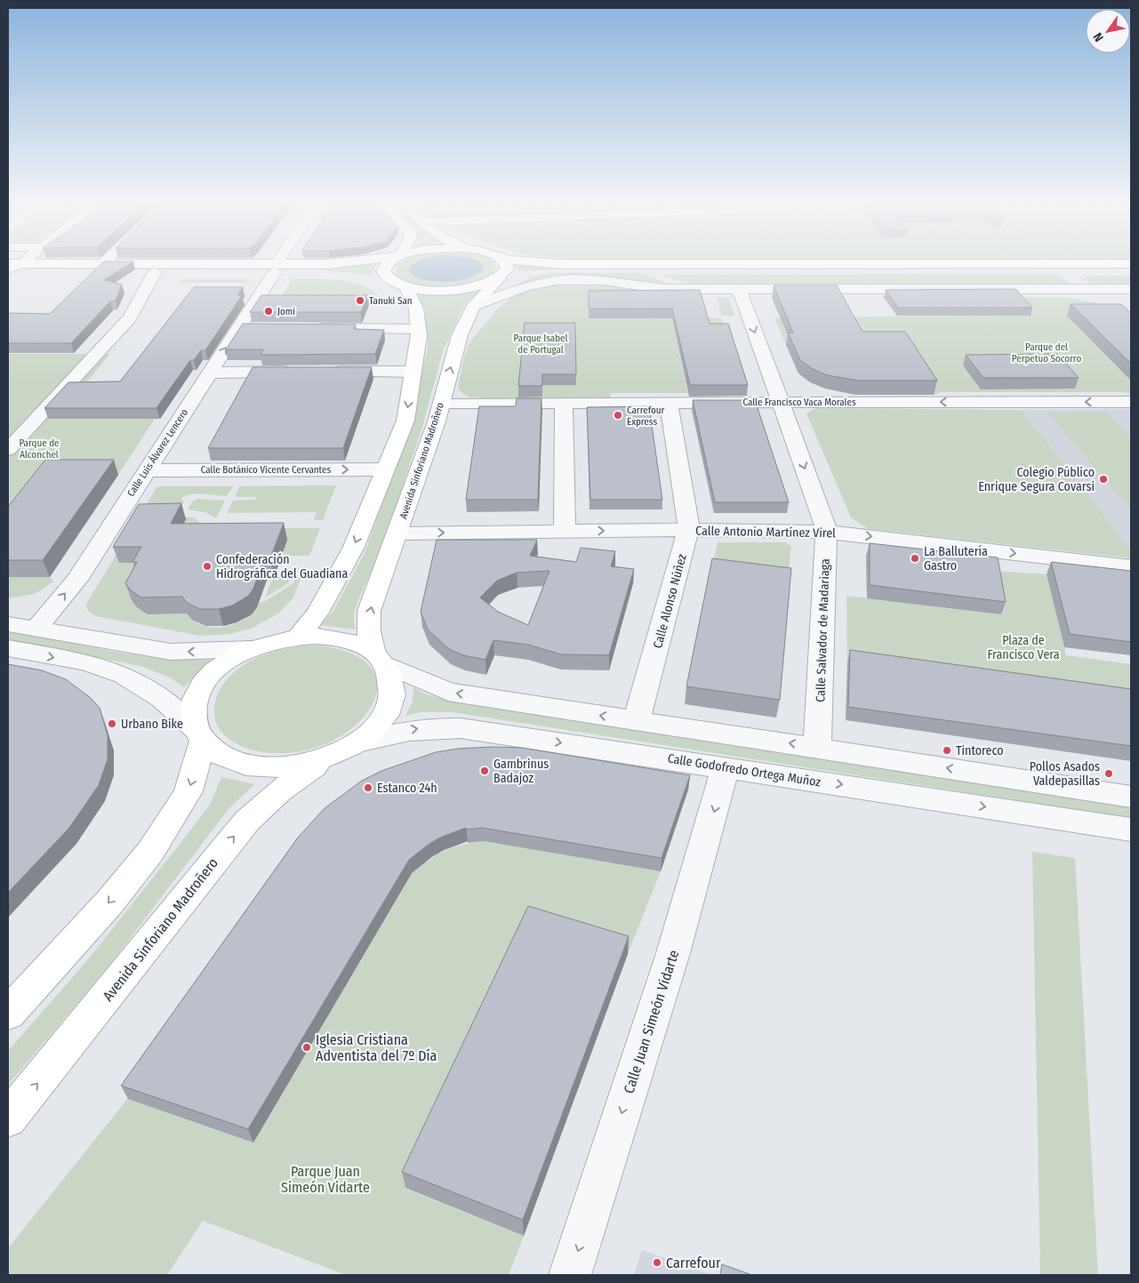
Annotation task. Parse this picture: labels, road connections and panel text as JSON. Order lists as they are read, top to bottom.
{
  "streets": {
    "main road": ["Avenida Sinforiano Madroñero"],
    "street": [
      "Calle Francisco Vaca Morales",
      "Calle Luis Álvarez Lencero",
      "Calle Botánico Vicente Cervantes",
      "Calle Antonio Martínez Virel",
      "Calle Alonso Núñez",
      "Calle Salvador de Madariaga",
      "Calle Godofredo Ortega Muñoz",
      "Calle Juan Simeón Vidarte"
    ]
  },
  "crossings": [
    ["Calle Francisco Vaca Morales", "Avenida Sinforiano Madroñero"],
    ["Calle Francisco Vaca Morales", "Calle Alonso Núñez"],
    ["Calle Francisco Vaca Morales", "Calle Salvador de Madariaga"],
    ["Calle Luis Álvarez Lencero", "Calle Botánico Vicente Cervantes"],
    ["Avenida Sinforiano Madroñero", "Calle Antonio Martínez Virel"],
    ["Avenida Sinforiano Madroñero", "Calle Godofredo Ortega Muñoz"],
    ["Calle Antonio Martínez Virel", "Calle Alonso Núñez"],
    ["Calle Antonio Martínez Virel", "Calle Salvador de Madariaga"],
    ["Calle Godofredo Ortega Muñoz", "Calle Juan Simeón Vidarte"]
  ],
  "one_way": ["Calle Salvador de Madariaga", "Calle Juan Simeón Vidarte"],
  "parks": [
    "Parque Isabel de Portugal",
    "Parque del Perpetuo Socorro",
    "Parque de Alconchel",
    "Plaza de Francisco Vera",
    "Parque Juan Simeón Vidarte"
  ],
  "places": [
    "Tanuki San",
    "Jomi",
    "Carrefour Express",
    "Colegio Público Enrique Segura Covarsi",
    "La Ballutería Gastro",
    "Confederación Hidrográfica del Guadiana",
    "Urbano Bike",
    "Tintoreco",
    "Gambrinus Badajoz",
    "Pollos Asados Valdepasillas",
    "Estanco 24h",
    "Iglesia Cristiana Adventista del 7º Día",
    "Carrefour"
  ],
  "north": "bottom left"
}
